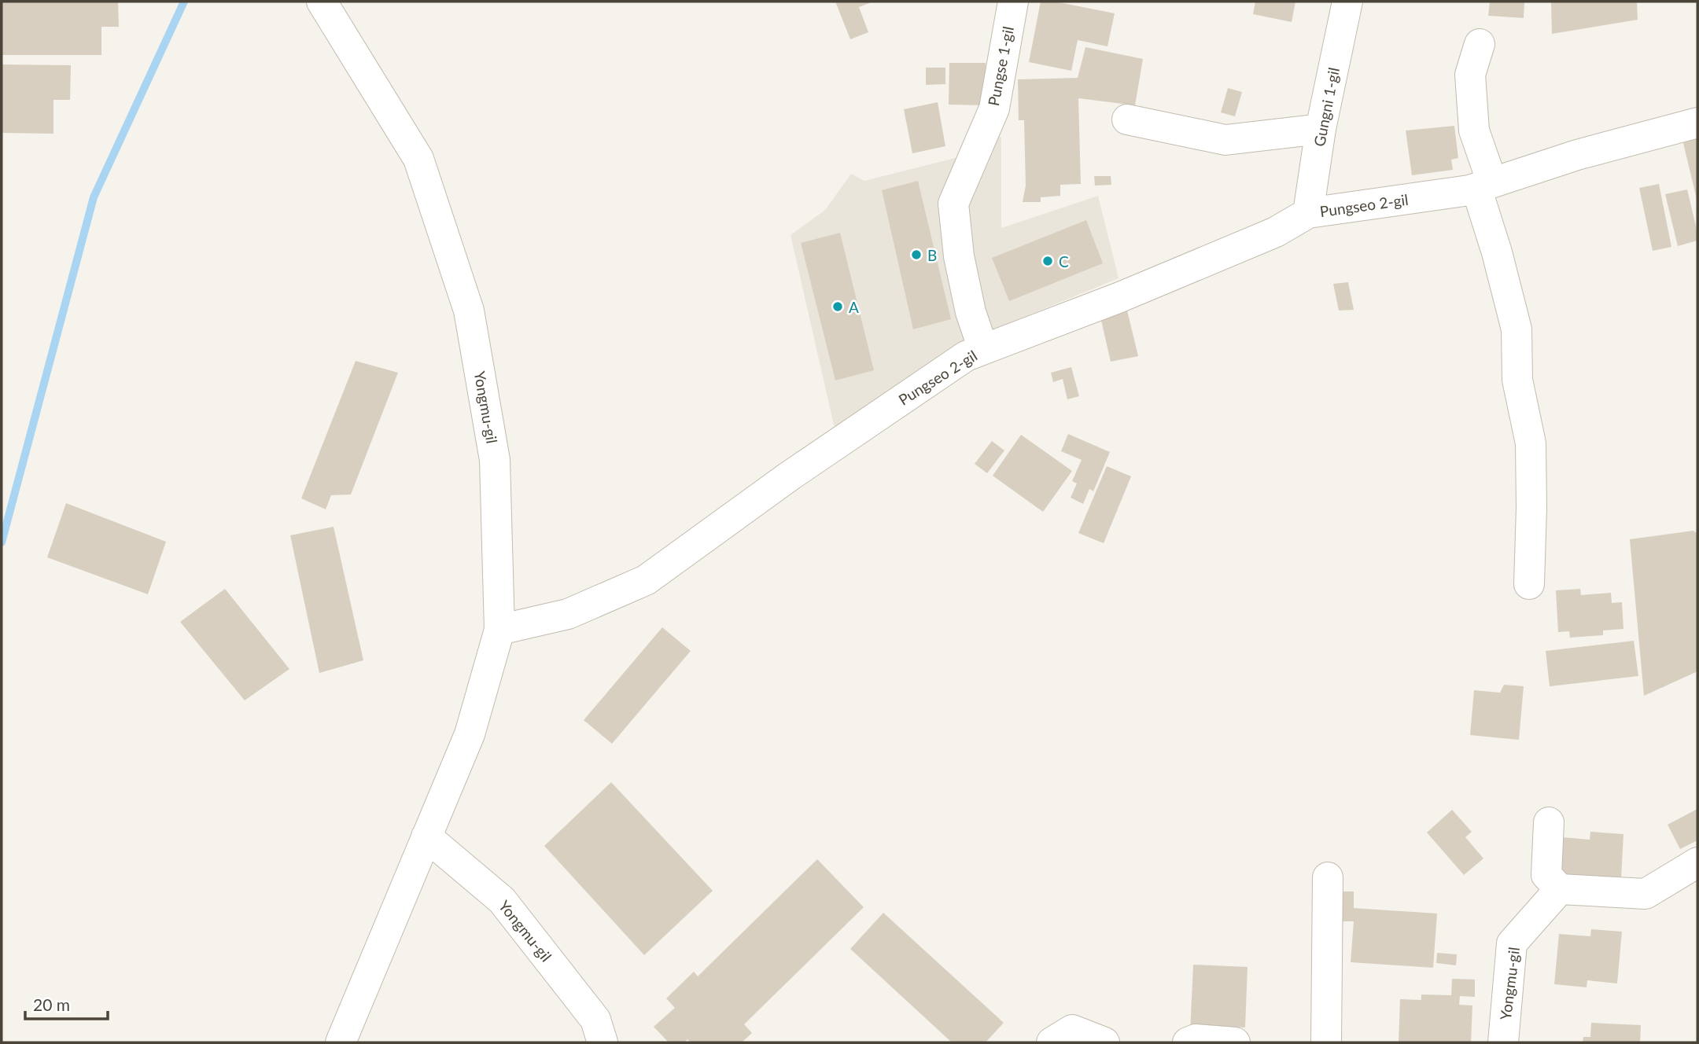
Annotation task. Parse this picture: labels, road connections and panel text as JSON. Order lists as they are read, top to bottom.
{
  "streets": {
    "street": [
      "Pungse 1-gil",
      "Gungni 1-gil",
      "Pungseo 2-gil",
      "Yongmu-gil"
    ]
  },
  "crossings": [
    ["Pungse 1-gil", "Pungseo 2-gil"],
    ["Gungni 1-gil", "Pungseo 2-gil"],
    ["Pungseo 2-gil", "Yongmu-gil"]
  ],
  "places": ["B", "C", "A"],
  "scale_bar": "20 m"
}
